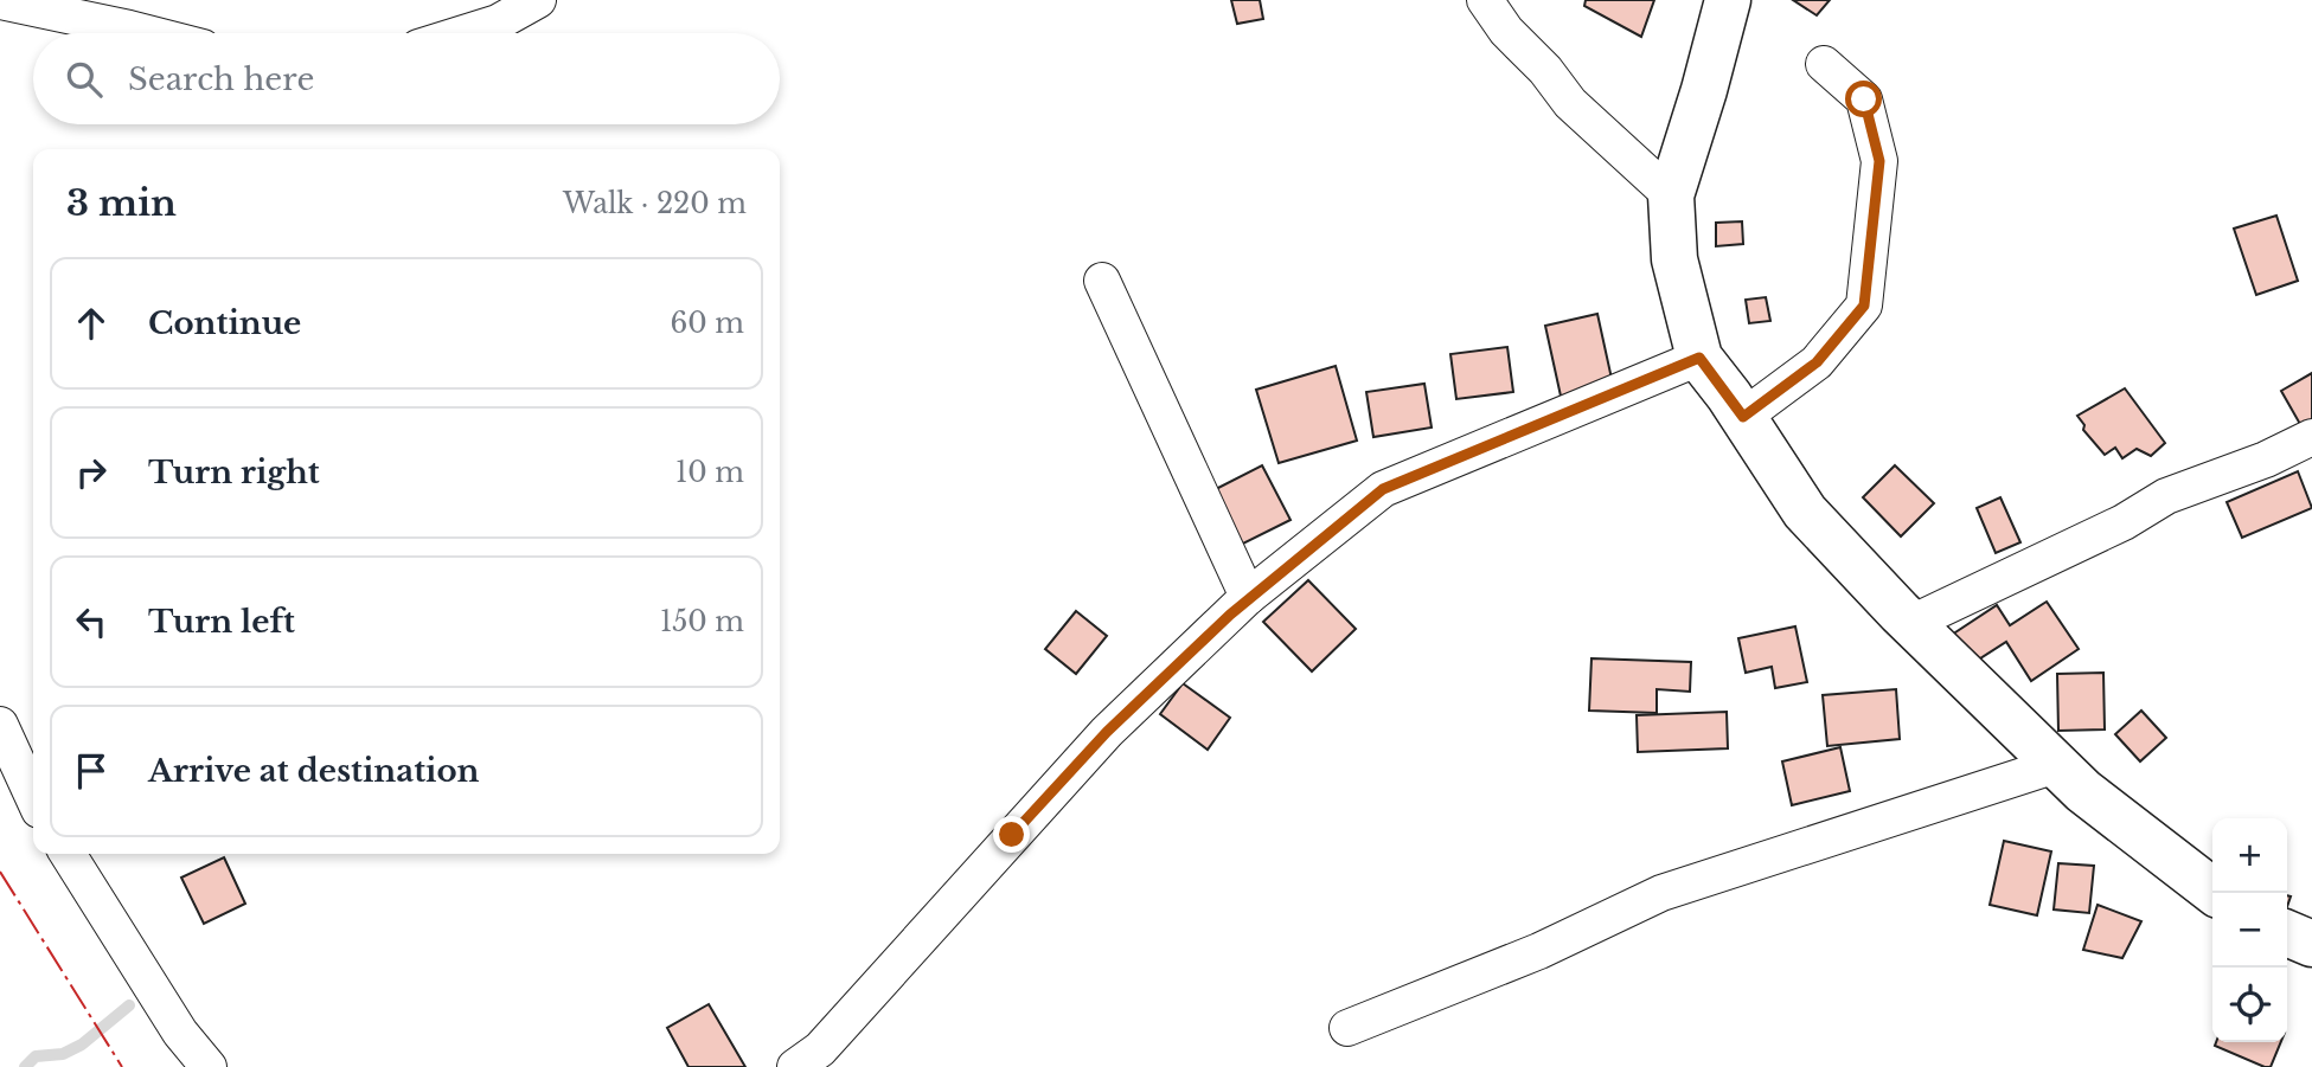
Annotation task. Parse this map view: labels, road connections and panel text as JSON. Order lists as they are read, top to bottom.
{
  "page": {
    "search": "Search here",
    "heading": ["3 min", "Walk · 220 m"],
    "list": [
      ["Continue", "60 m"],
      ["Turn right", "10 m"],
      ["Turn left", "150 m"],
      "Arrive at destination"
    ],
    "map_buttons": ["+", "−"]
  }
}
